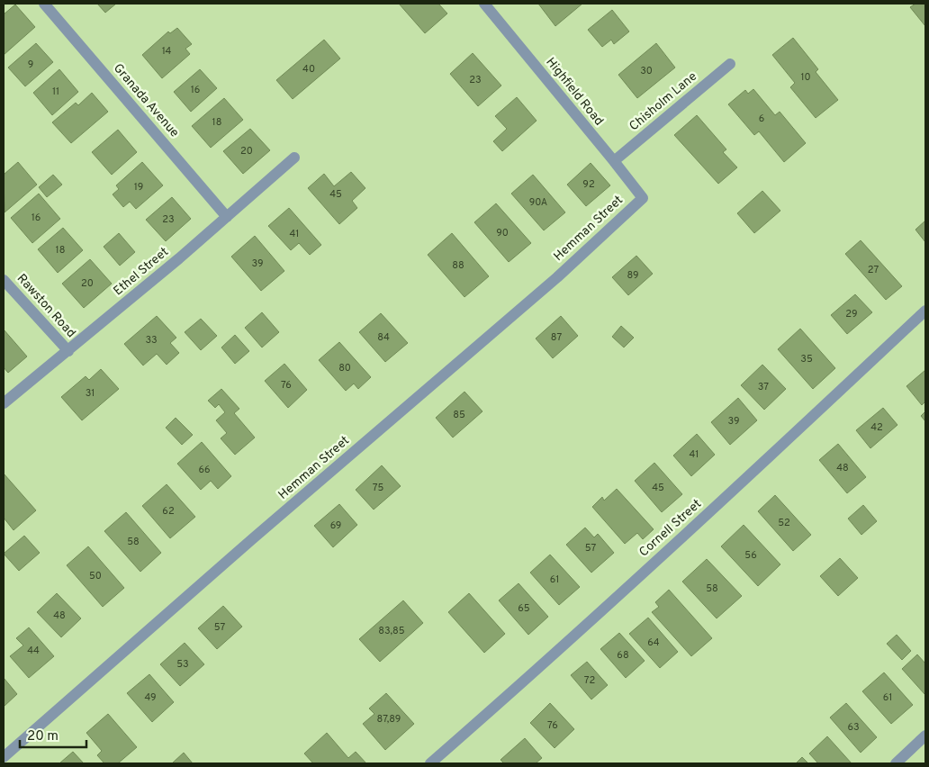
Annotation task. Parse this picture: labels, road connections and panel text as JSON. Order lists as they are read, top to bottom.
{
  "streets": {
    "street": [
      "Highfield Road",
      "Granada Avenue",
      "Chisholm Lane",
      "Hemman Street",
      "Ethel Street",
      "Rawston Road",
      "Cornell Street"
    ]
  },
  "crossings": [
    ["Highfield Road", "Chisholm Lane"],
    ["Highfield Road", "Hemman Street"],
    ["Granada Avenue", "Ethel Street"],
    ["Ethel Street", "Rawston Road"]
  ],
  "house_numbers": [
    "14",
    "9",
    "40",
    "30",
    "10",
    "23",
    "16",
    "11",
    "6",
    "18",
    "20",
    "92",
    "19",
    "45",
    "90A",
    "16",
    "23",
    "90",
    "41",
    "18",
    "39",
    "88",
    "27",
    "89",
    "20",
    "29",
    "84",
    "87",
    "33",
    "35",
    "80",
    "76",
    "37",
    "31",
    "85",
    "39",
    "42",
    "41",
    "48",
    "66",
    "75",
    "45",
    "62",
    "52",
    "69",
    "58",
    "57",
    "56",
    "50",
    "61",
    "58",
    "65",
    "48",
    "57",
    "83,85",
    "64",
    "44",
    "68",
    "53",
    "72",
    "49",
    "61",
    "87,89",
    "76",
    "63"
  ],
  "scale_bar": "20 m"
}
